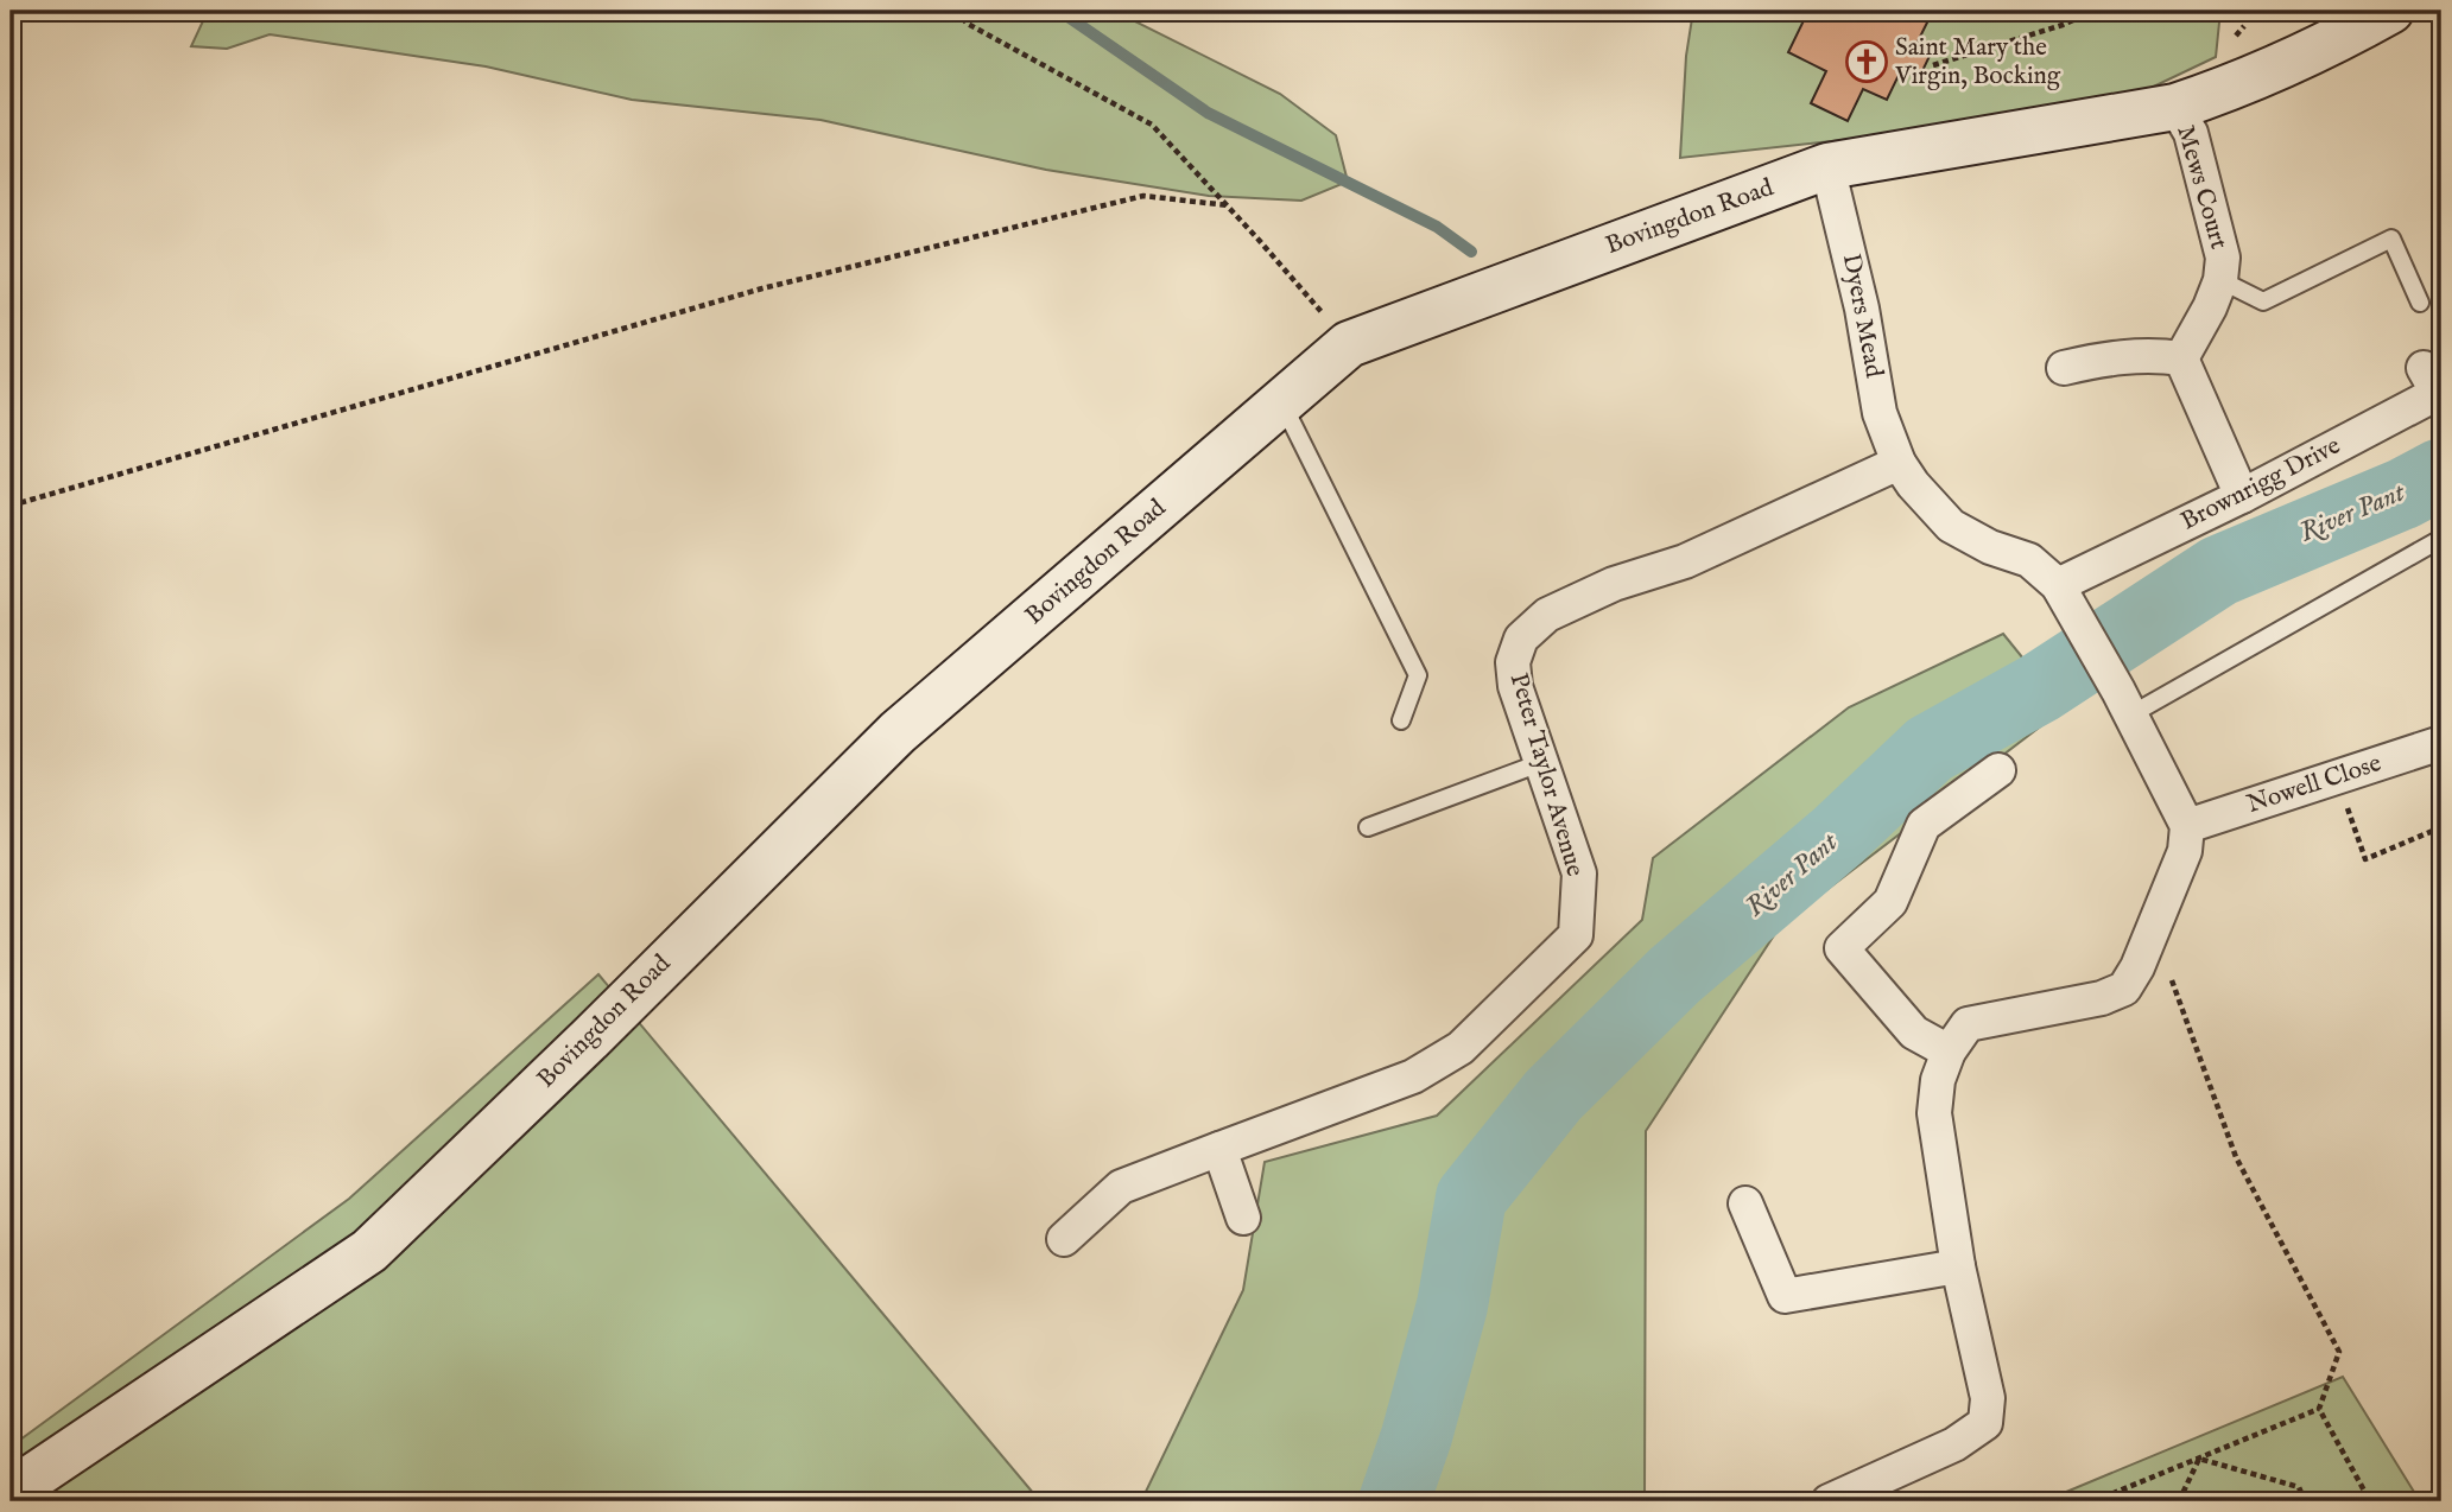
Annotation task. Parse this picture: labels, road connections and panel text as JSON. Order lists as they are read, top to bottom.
{
  "streets": {
    "street": [
      "Mews Court",
      "Bovingdon Road",
      "Dyers Mead",
      "Brownrigg Drive",
      "Peter Taylor Avenue",
      "Nowell Close"
    ]
  },
  "crossings": [
    ["Mews Court", "Bovingdon Road"],
    ["Bovingdon Road", "Dyers Mead"],
    ["Dyers Mead", "Brownrigg Drive"],
    ["Dyers Mead", "Peter Taylor Avenue"],
    ["Dyers Mead", "Nowell Close"]
  ],
  "water": ["River Pant"],
  "places": {
    "church": ["Saint Mary the Virgin, Bocking"]
  }
}
